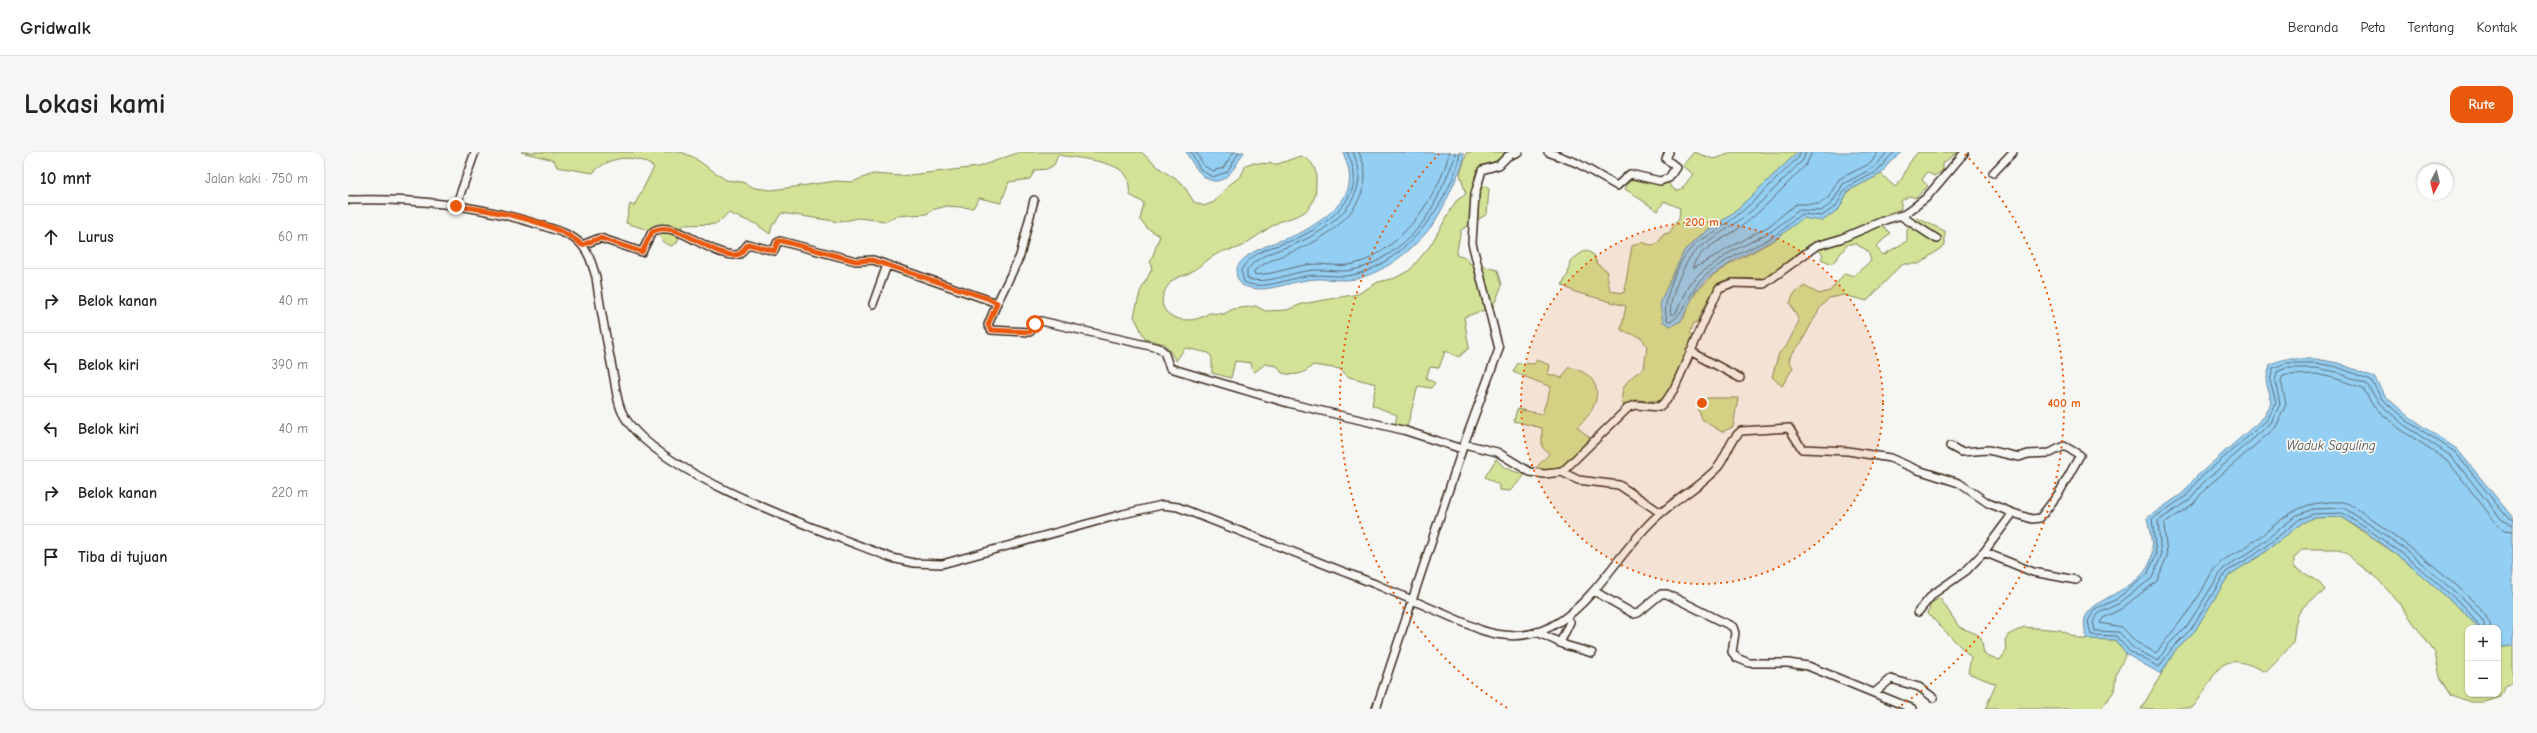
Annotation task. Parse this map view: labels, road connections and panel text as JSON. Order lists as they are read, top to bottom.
{
  "water": ["Waduk Saguling"],
  "north": "bottom",
  "page": {
    "header": "Gridwalk",
    "nav": [
      "Beranda",
      "Peta",
      "Tentang",
      "Kontak"
    ],
    "buttons": "Rute",
    "title": "Lokasi kami",
    "heading": ["10 mnt", "Jalan kaki · 750 m"],
    "list": [
      ["Lurus", "60 m"],
      ["Belok kanan", "40 m"],
      ["Belok kiri", "390 m"],
      ["Belok kiri", "40 m"],
      ["Belok kanan", "220 m"],
      "Tiba di tujuan"
    ],
    "map_buttons": ["+", "−"]
  },
  "rings": ["200 m", "400 m"]
}
